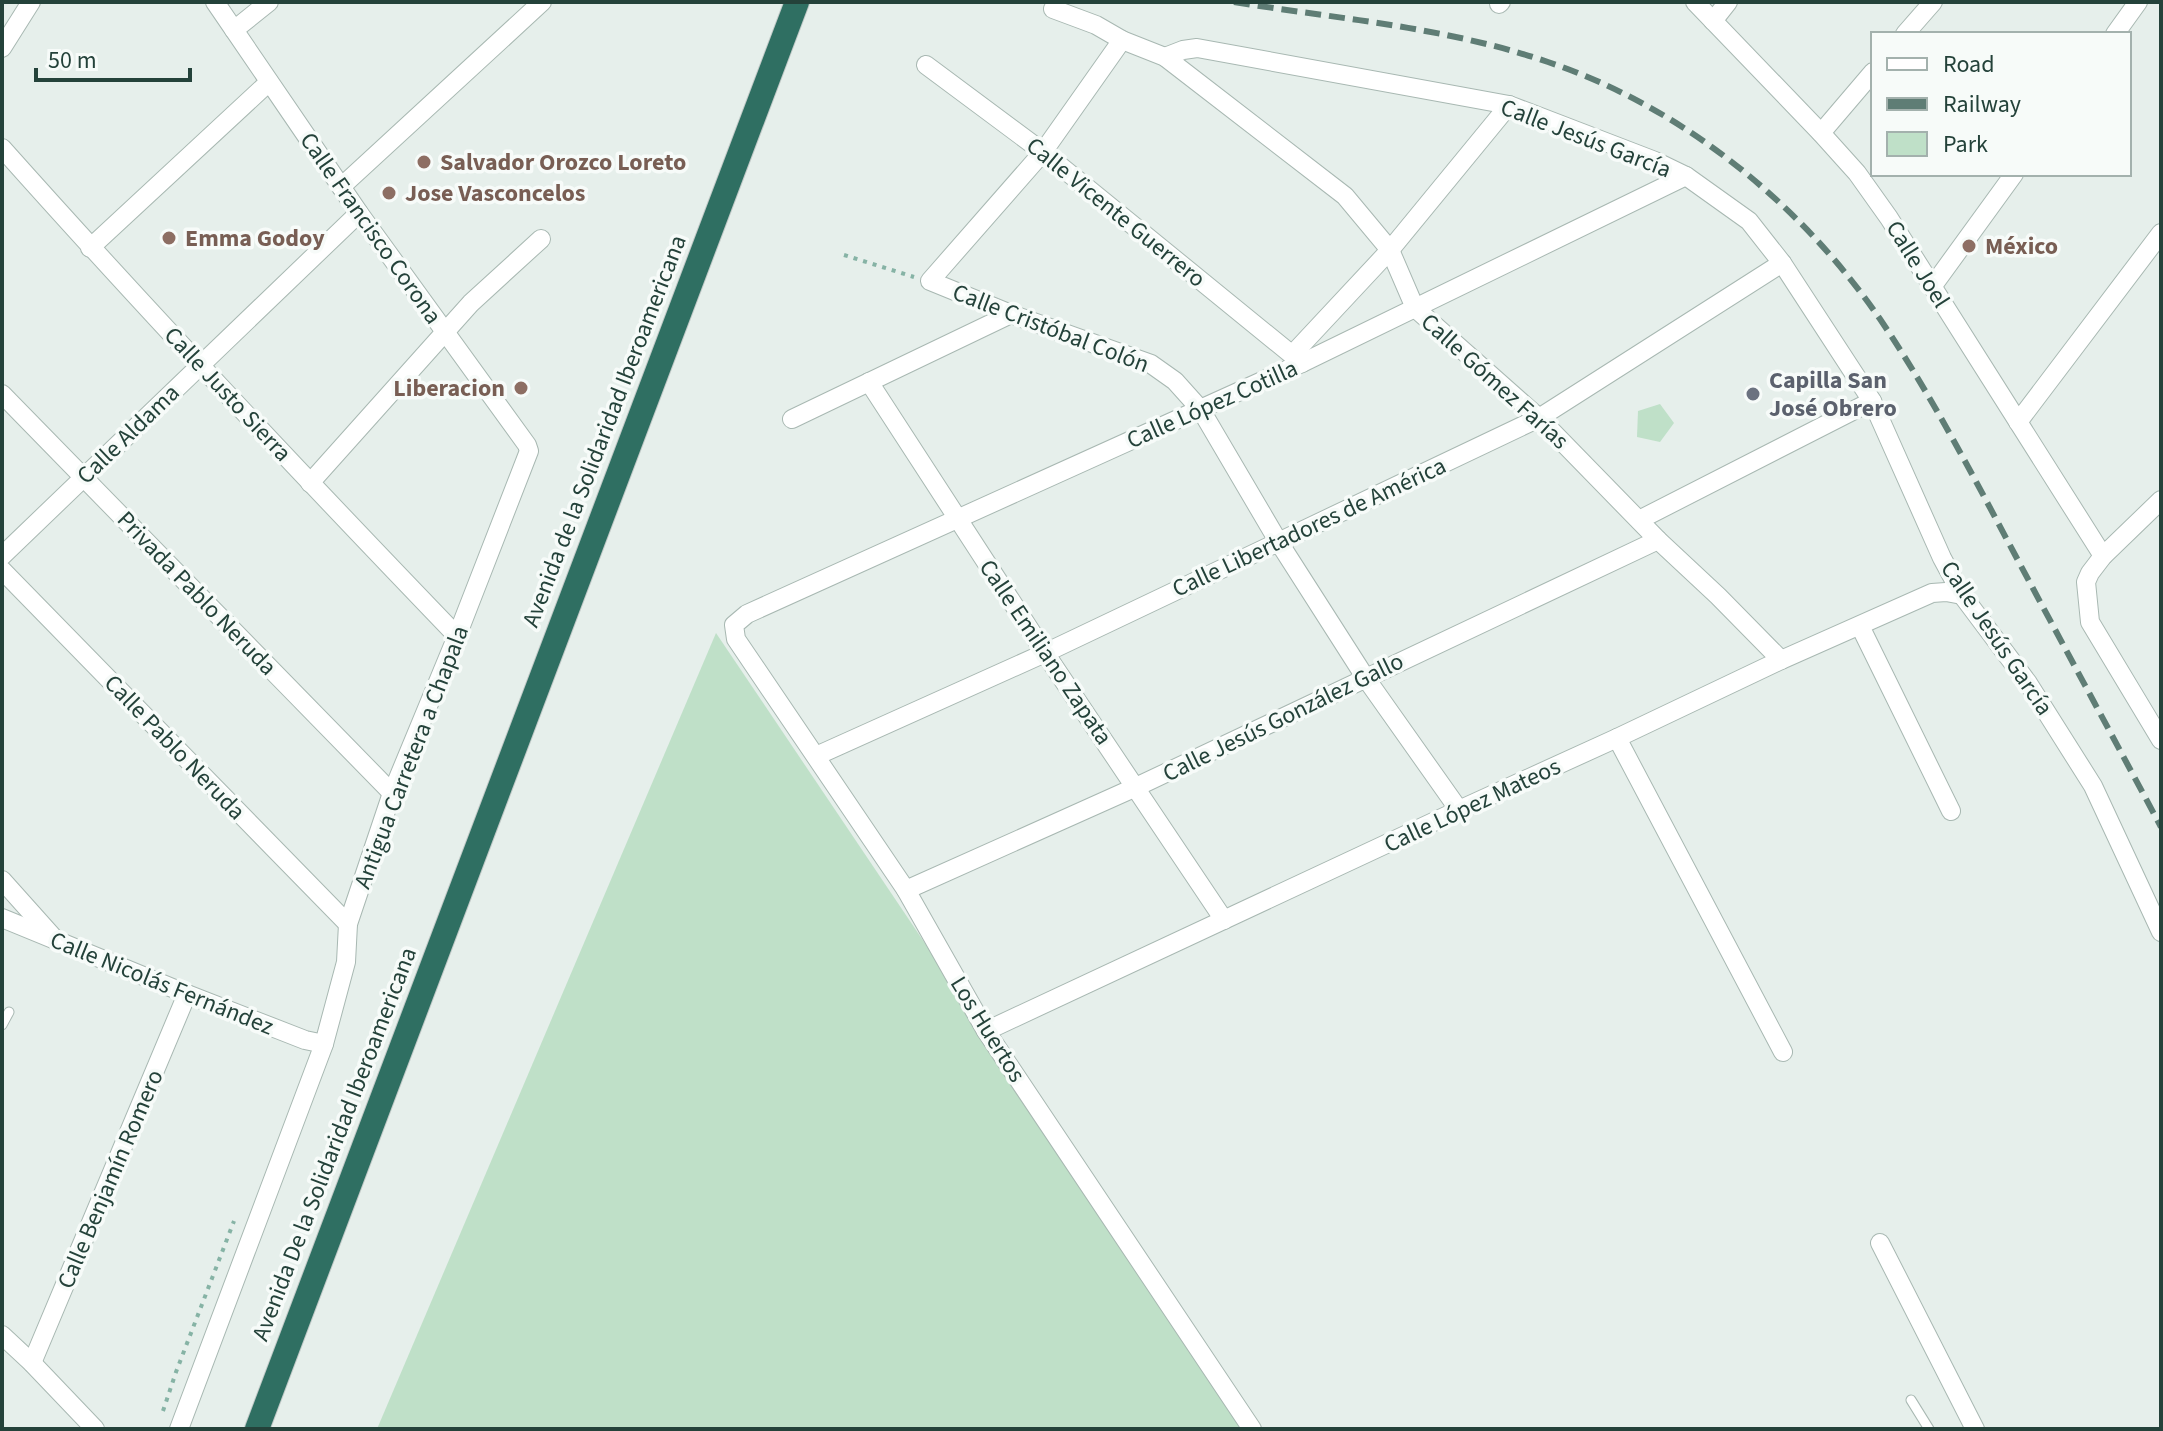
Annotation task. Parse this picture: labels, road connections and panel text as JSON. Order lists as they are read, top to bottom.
{
  "streets": {
    "highway": ["Avenida de la Solidaridad Iberoamericana", "Avenida De la Solidaridad Iberoamericana"],
    "street": [
      "Calle Jesús García",
      "Calle Vicente Guerrero",
      "Calle Francisco Corona",
      "Calle Joel",
      "Calle Cristóbal Colón",
      "Calle Gómez Farías",
      "Calle Justo Sierra",
      "Calle López Cotilla",
      "Calle Aldama",
      "Calle Libertadores de América",
      "Privada Pablo Neruda",
      "Calle Emiliano Zapata",
      "Calle Jesús González Gallo",
      "Calle Pablo Neruda",
      "Antigua Carretera a Chapala",
      "Calle López Mateos",
      "Calle Nicolás Fernández",
      "Los Huertos",
      "Calle Benjamín Romero"
    ]
  },
  "crossings": [
    ["Calle Jesús García", "Calle Gómez Farías"],
    ["Calle Jesús García", "Calle López Cotilla"],
    ["Calle Jesús García", "Calle Libertadores de América"],
    ["Calle Jesús García", "Calle López Mateos"],
    ["Calle Vicente Guerrero", "Calle López Cotilla"],
    ["Calle Francisco Corona", "Calle Aldama"],
    ["Calle Francisco Corona", "Antigua Carretera a Chapala"],
    ["Calle Cristóbal Colón", "Calle López Cotilla"],
    ["Calle Cristóbal Colón", "Calle Libertadores de América"],
    ["Calle Cristóbal Colón", "Calle Jesús González Gallo"],
    ["Calle Cristóbal Colón", "Calle López Mateos"],
    ["Calle Gómez Farías", "Calle López Cotilla"],
    ["Calle Gómez Farías", "Calle Libertadores de América"],
    ["Calle Gómez Farías", "Calle Jesús González Gallo"],
    ["Calle Gómez Farías", "Calle López Mateos"],
    ["Calle Justo Sierra", "Calle Aldama"],
    ["Calle Justo Sierra", "Antigua Carretera a Chapala"],
    ["Calle López Cotilla", "Calle Emiliano Zapata"],
    ["Calle López Cotilla", "Los Huertos"],
    ["Avenida de la Solidaridad Iberoamericana", "Avenida De la Solidaridad Iberoamericana"],
    ["Calle Aldama", "Privada Pablo Neruda"],
    ["Calle Libertadores de América", "Calle Emiliano Zapata"],
    ["Calle Libertadores de América", "Los Huertos"],
    ["Privada Pablo Neruda", "Antigua Carretera a Chapala"],
    ["Calle Emiliano Zapata", "Calle Jesús González Gallo"],
    ["Calle Emiliano Zapata", "Calle López Mateos"],
    ["Calle Jesús González Gallo", "Los Huertos"],
    ["Calle Pablo Neruda", "Antigua Carretera a Chapala"],
    ["Antigua Carretera a Chapala", "Calle Nicolás Fernández"],
    ["Calle López Mateos", "Los Huertos"],
    ["Calle Nicolás Fernández", "Calle Benjamín Romero"]
  ],
  "places": [
    "Salvador Orozco Loreto",
    "Jose Vasconcelos",
    "Emma Godoy",
    "México",
    "Liberacion",
    "Capilla San José Obrero"
  ],
  "legend": ["Road", "Railway", "Park"],
  "scale_bar": "50 m"
}
